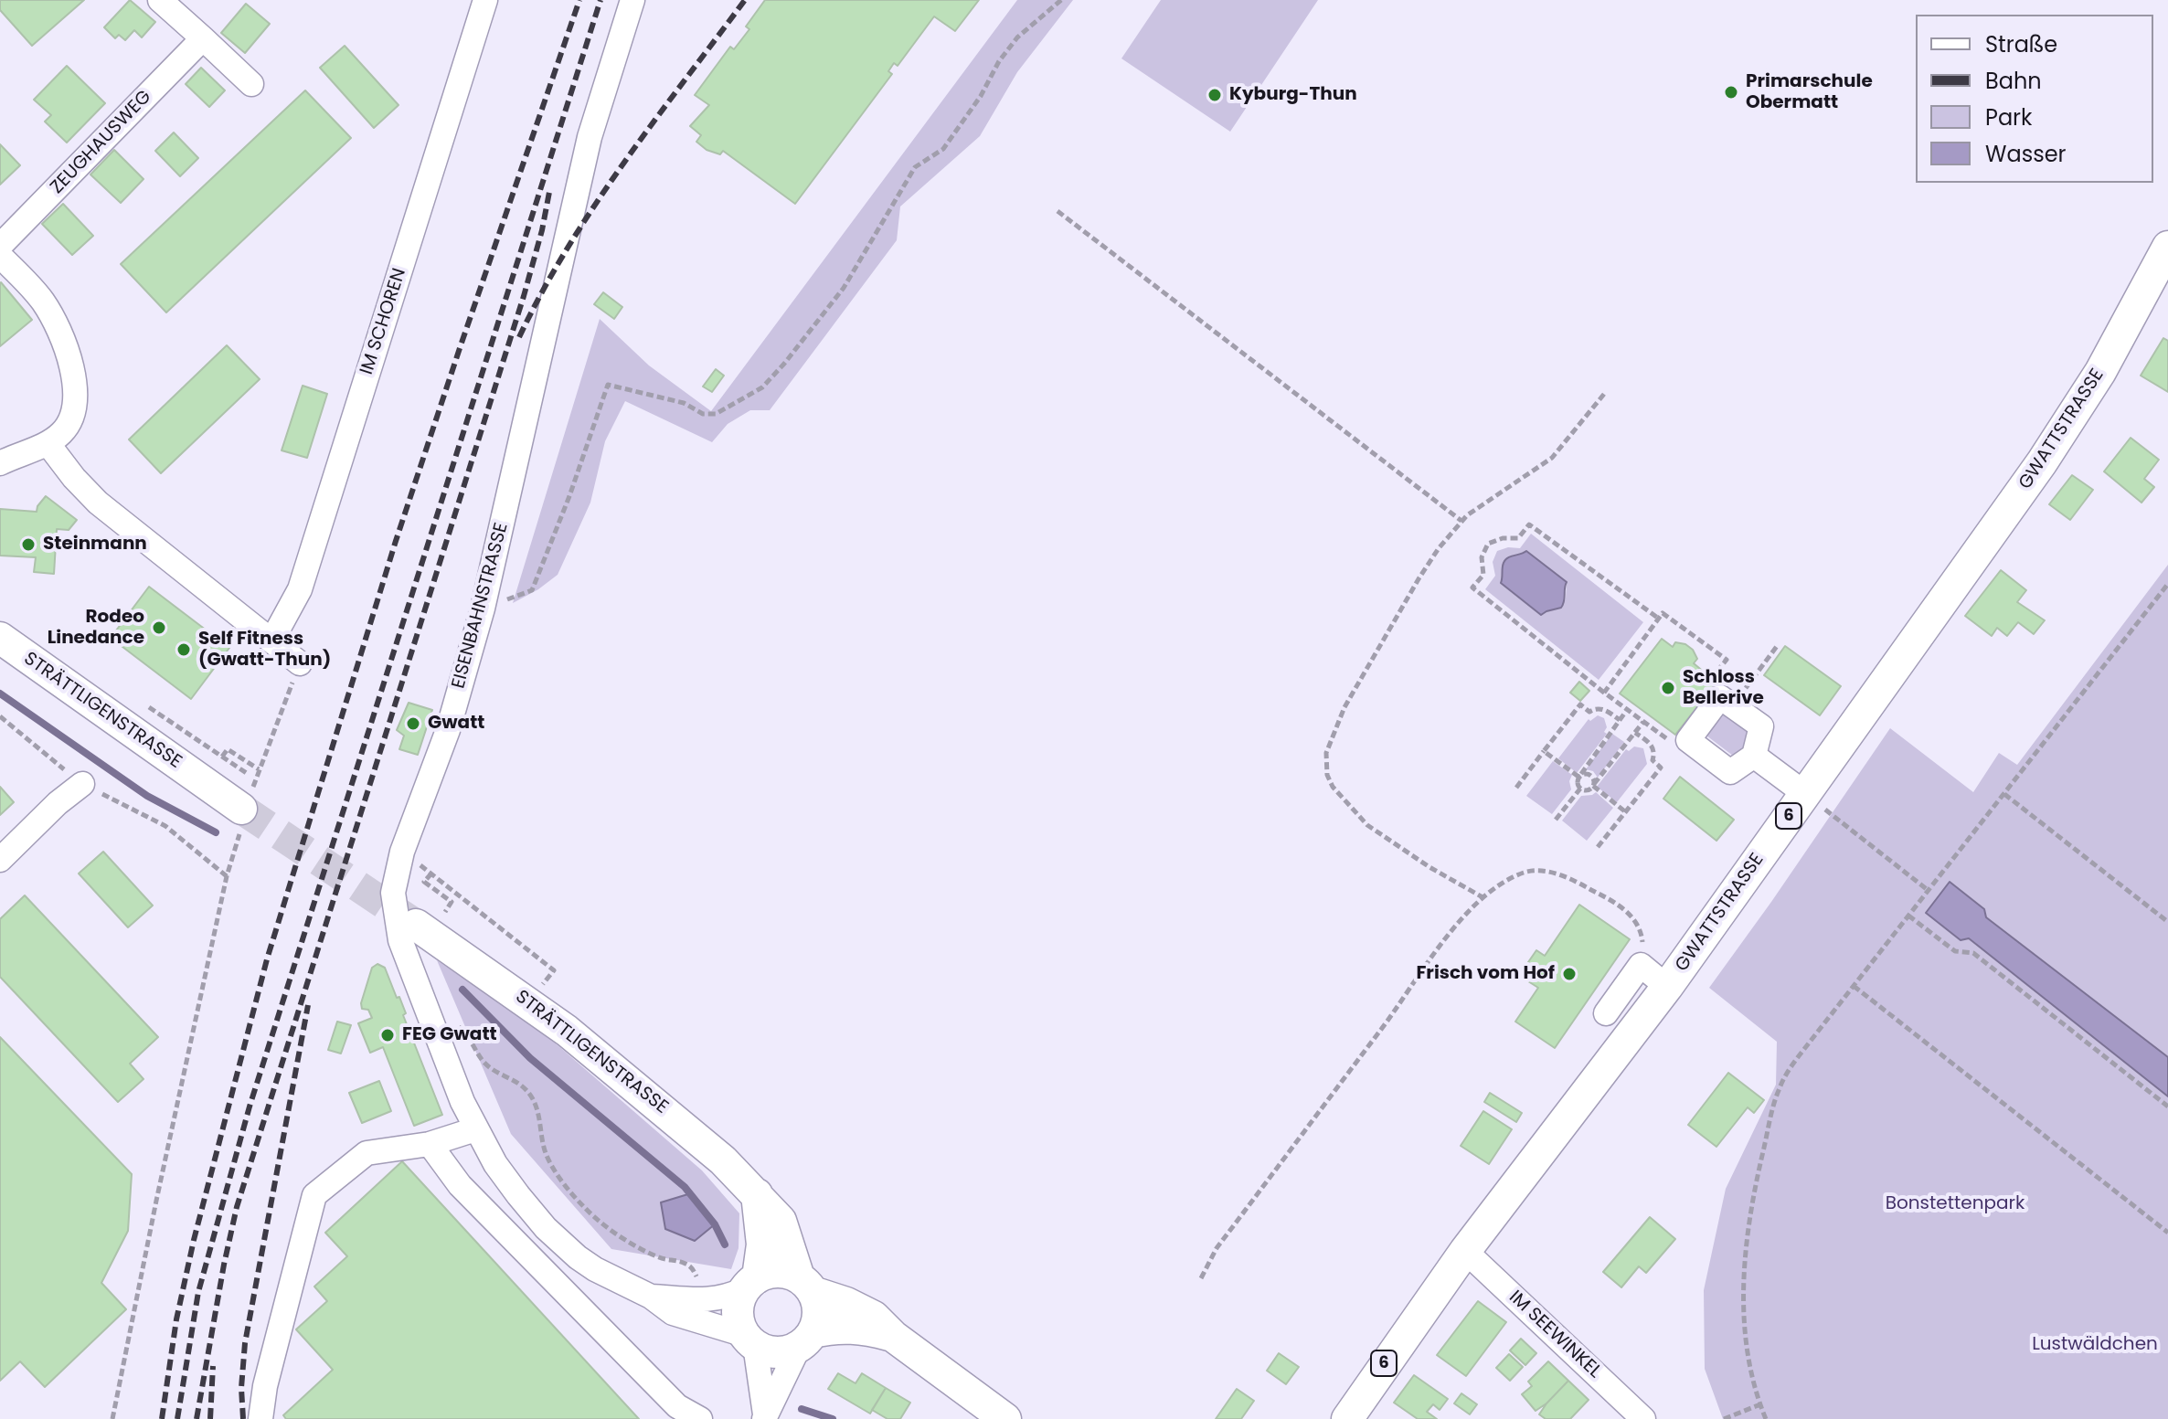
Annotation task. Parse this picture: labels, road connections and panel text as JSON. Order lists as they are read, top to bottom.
{
  "streets": {
    "main road": ["GWATTSTRASSE", "STRÄTTLIGENSTRASSE", "6"],
    "street": [
      "ZEUGHAUSWEG",
      "IM SCHOREN",
      "EISENBAHNSTRASSE",
      "IM SEEWINKEL"
    ]
  },
  "crossings": [
    ["GWATTSTRASSE", "IM SEEWINKEL"],
    ["EISENBAHNSTRASSE", "STRÄTTLIGENSTRASSE"]
  ],
  "parks": ["Bonstettenpark", "Lustwäldchen"],
  "places": [
    "Primarschule Obermatt",
    "Kyburg-Thun",
    "Steinmann",
    "Rodeo Linedance",
    "Self Fitness (Gwatt-Thun)",
    "Schloss Bellerive",
    "Gwatt",
    "Frisch vom Hof",
    "FEG Gwatt"
  ],
  "legend": [
    "Straße",
    "Bahn",
    "Park",
    "Wasser"
  ]
}
